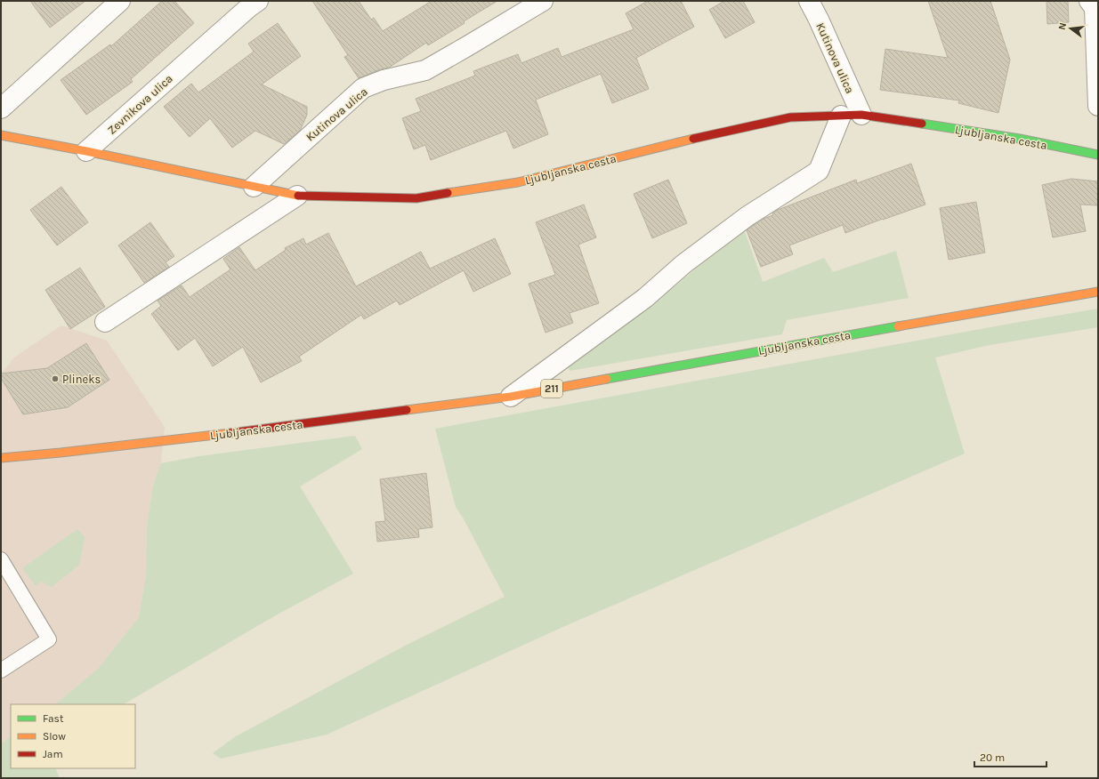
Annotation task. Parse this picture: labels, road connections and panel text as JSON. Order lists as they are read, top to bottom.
{
  "streets": {
    "street": [
      "Kutinova ulica",
      "Zevnikova ulica",
      "Ljubljanska cesta",
      "211"
    ]
  },
  "crossings": [
    ["Kutinova ulica", "Ljubljanska cesta"]
  ],
  "places": ["Plineks"],
  "legend": ["Fast", "Slow", "Jam"],
  "scale_bar": "20 m",
  "north": "left"
}
